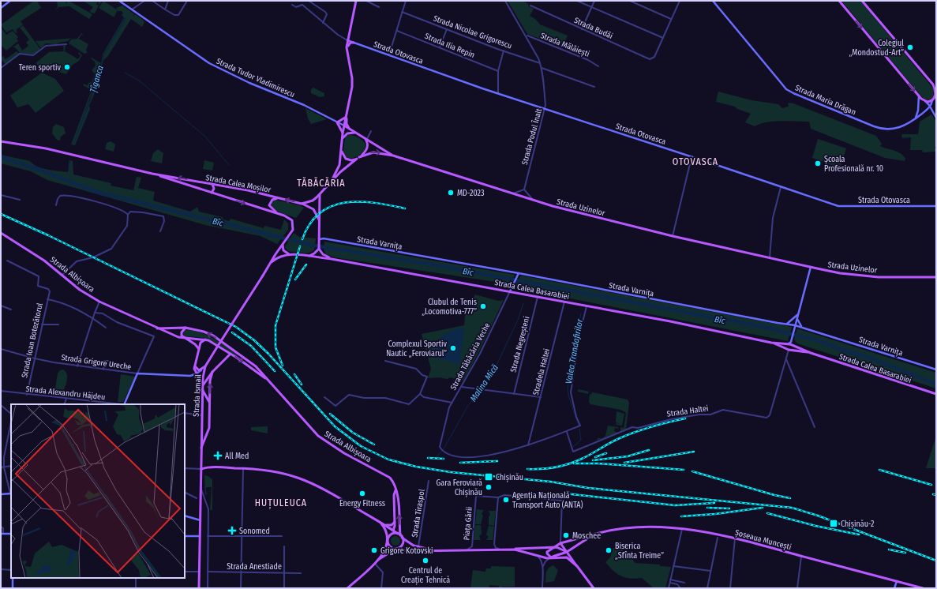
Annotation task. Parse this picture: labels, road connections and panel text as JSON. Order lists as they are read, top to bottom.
{
  "streets": {
    "main road": [
      "Strada Calea Moșilor",
      "Strada Uzinelor",
      "Strada Albișoara",
      "Strada Calea Basarabiei",
      "Strada Ismail",
      "Șoseaua Muncești"
    ],
    "street": [
      "Strada Budăi",
      "Strada Nicolae Grigorescu",
      "Strada Mălăiești",
      "Strada Ilia Repin",
      "Strada Otovasca",
      "Strada Tudor Vladimirescu",
      "Strada Maria Drăgan",
      "Strada Podul Înalt",
      "Strada Varnița",
      "Strada Ioan Botezătorul",
      "Strada Negreșteni",
      "Strada Tăbăcăria Veche",
      "Strada Grigore Ureche",
      "Stradela Haltei",
      "Strada Alexandru Hâjdeu",
      "Strada Haltei",
      "Strada Tiraspol",
      "Piața Gării",
      "Strada Anestiade"
    ]
  },
  "crossings": [
    ["Strada Nicolae Grigorescu", "Strada Podul Înalt"],
    ["Strada Mălăiești", "Strada Podul Înalt"],
    ["Strada Otovasca", "Strada Podul Înalt"],
    ["Strada Tudor Vladimirescu", "Strada Uzinelor"],
    ["Strada Calea Moșilor", "Strada Ismail"],
    ["Strada Varnița", "Strada Tăbăcăria Veche"],
    ["Strada Calea Basarabiei", "Strada Negreșteni"],
    ["Strada Calea Basarabiei", "Strada Tăbăcăria Veche"],
    ["Strada Calea Basarabiei", "Stradela Haltei"],
    ["Strada Calea Basarabiei", "Strada Ismail"],
    ["Strada Calea Basarabiei", "Strada Haltei"],
    ["Strada Ioan Botezătorul", "Strada Grigore Ureche"],
    ["Strada Ioan Botezătorul", "Strada Alexandru Hâjdeu"],
    ["Strada Tăbăcăria Veche", "Stradela Haltei"],
    ["Strada Grigore Ureche", "Strada Ismail"]
  ],
  "districts": ["OTOVASCA", "TĂBĂCĂRIA", "HUȚULEUCA"],
  "water": [
    "Țîganca",
    "Bîc",
    "Valea Trandafirilor",
    "Malina Mică"
  ],
  "places": {
    "other": [
      "Colegiul „Mondostud-Art”",
      "Teren sportiv",
      "Școala Profesională nr. 10",
      "MD-2023",
      "Clubul de Tenis „Locomotiva-777”",
      "Complexul Sportiv Nautic „Feroviarul”",
      "Gara Feroviară Chișinău",
      "Energy Fitness",
      "Agenția Națională Transport Auto (ANTA)",
      "Moschee",
      "Grigore Kotovski",
      "Biserica „Sfînta Treime”",
      "Centrul de Creație Tehnică"
    ],
    "health": ["All Med", "Sonomed"],
    "transit": ["Chișinău", "Chișinău-2"]
  }
}
